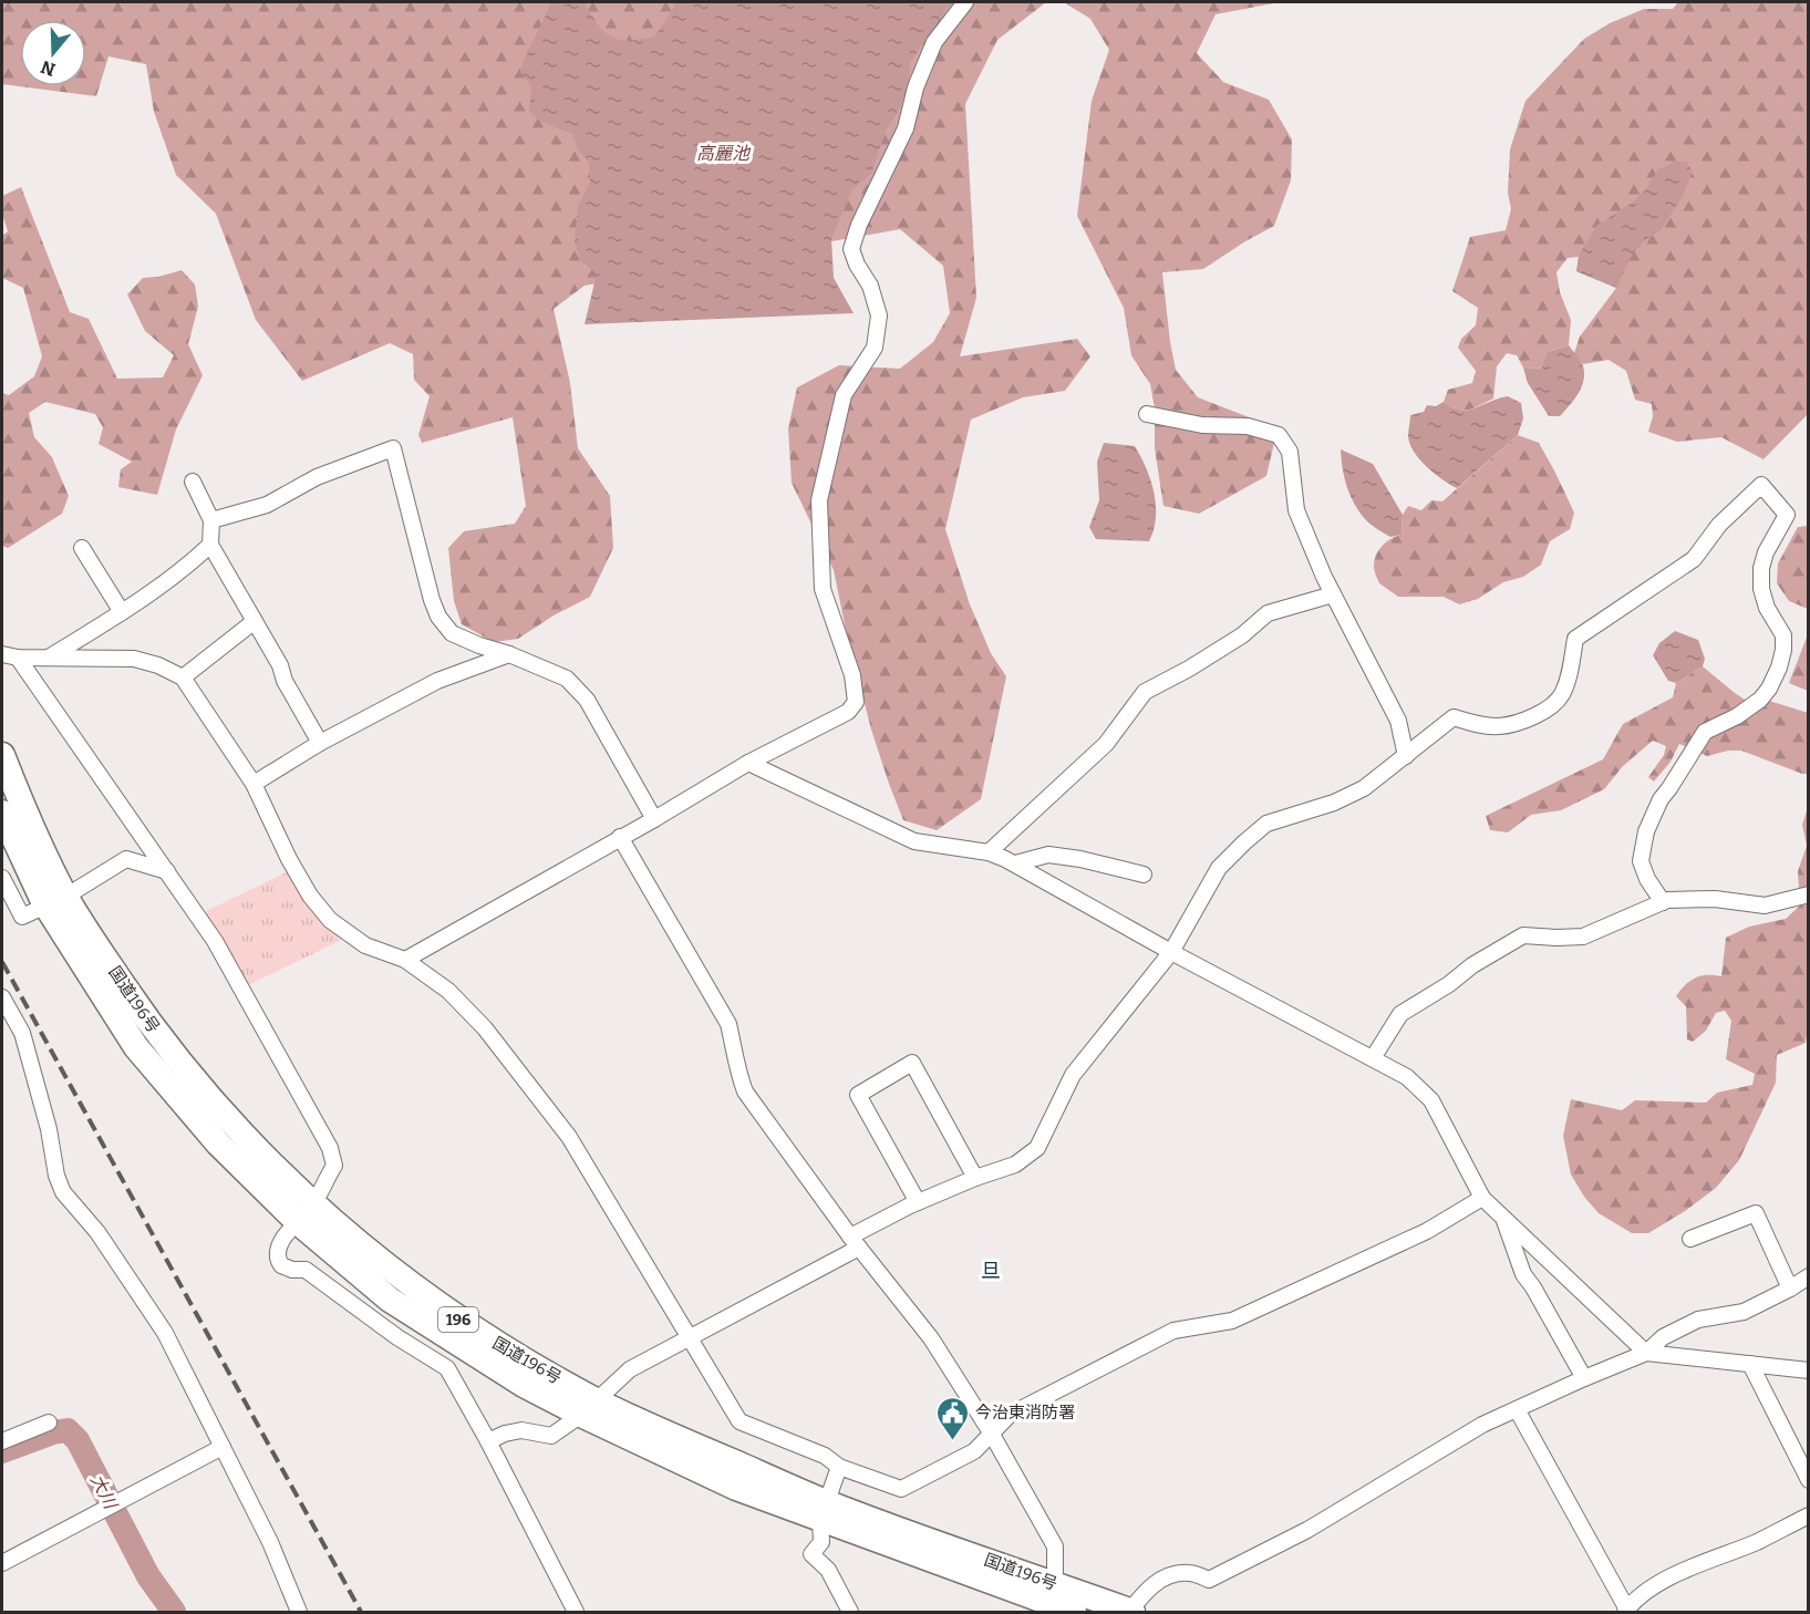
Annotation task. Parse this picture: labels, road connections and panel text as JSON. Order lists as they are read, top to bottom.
{
  "streets": {
    "highway": ["国道196号", "196"]
  },
  "districts": ["旦"],
  "water": ["高麗池", "大川"],
  "places": {
    "public building": ["今治東消防署"]
  },
  "north": "bottom"
}
